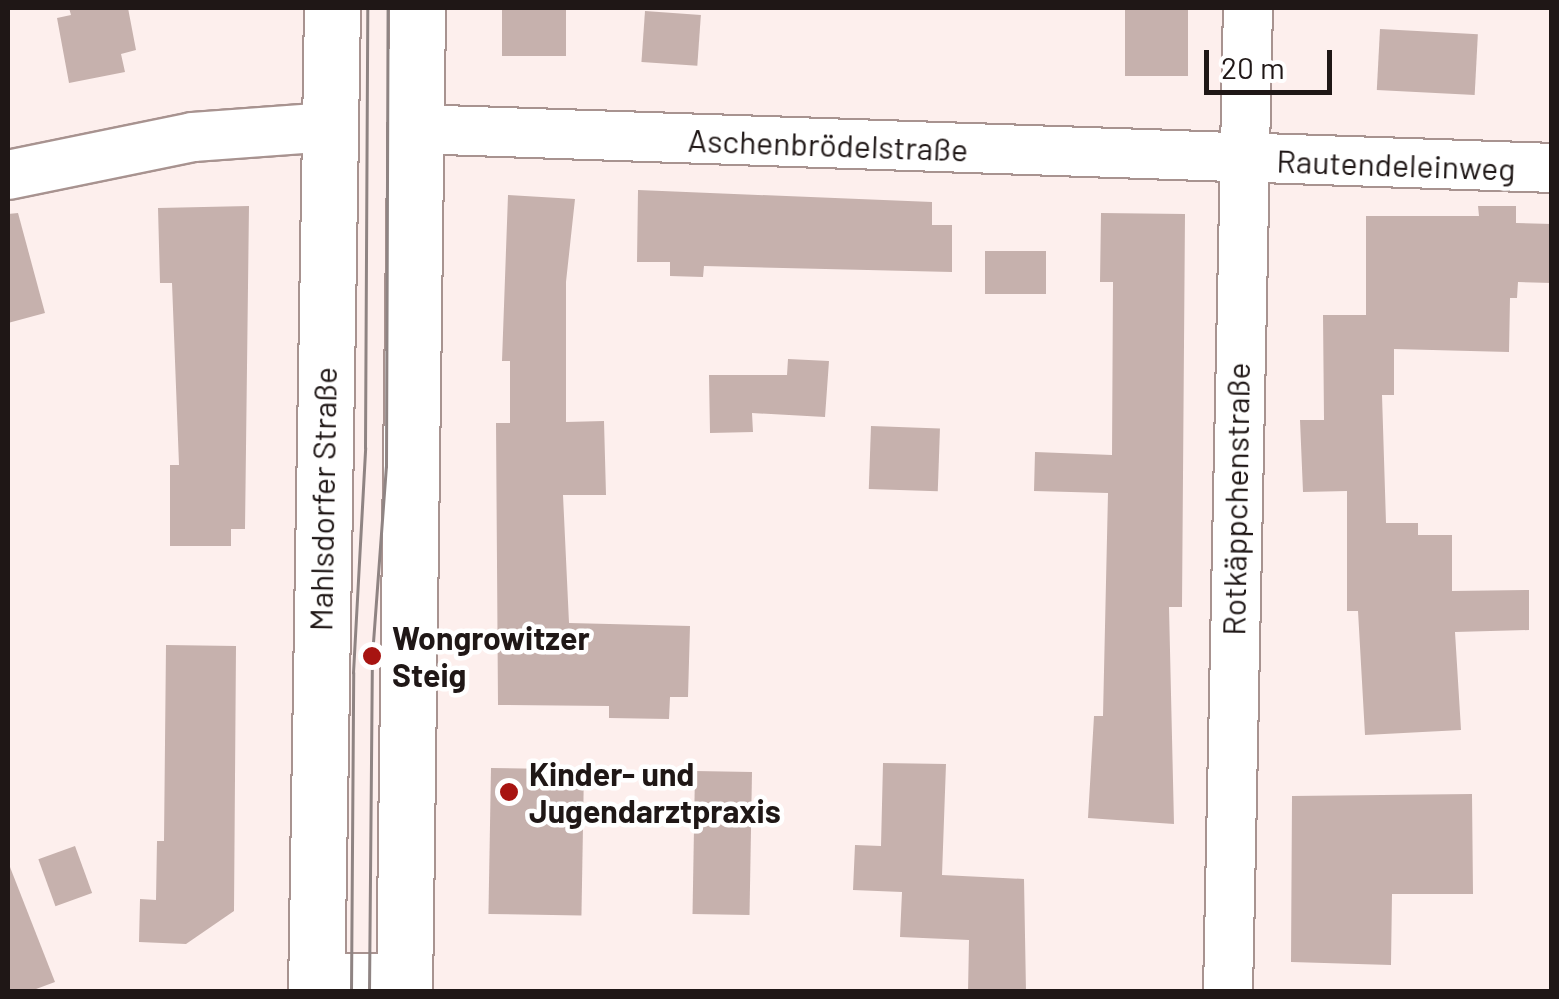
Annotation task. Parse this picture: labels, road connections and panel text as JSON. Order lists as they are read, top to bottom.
{
  "streets": {
    "main road": ["Mahlsdorfer Straße"],
    "street": ["Aschenbrödelstraße", "Rautendeleinweg", "Rotkäppchenstraße"]
  },
  "crossings": [
    ["Aschenbrödelstraße", "Rautendeleinweg"],
    ["Aschenbrödelstraße", "Rotkäppchenstraße"],
    ["Rautendeleinweg", "Rotkäppchenstraße"]
  ],
  "places": ["Wongrowitzer Steig", "Kinder- und Jugendarztpraxis"],
  "scale_bar": "20 m"
}
